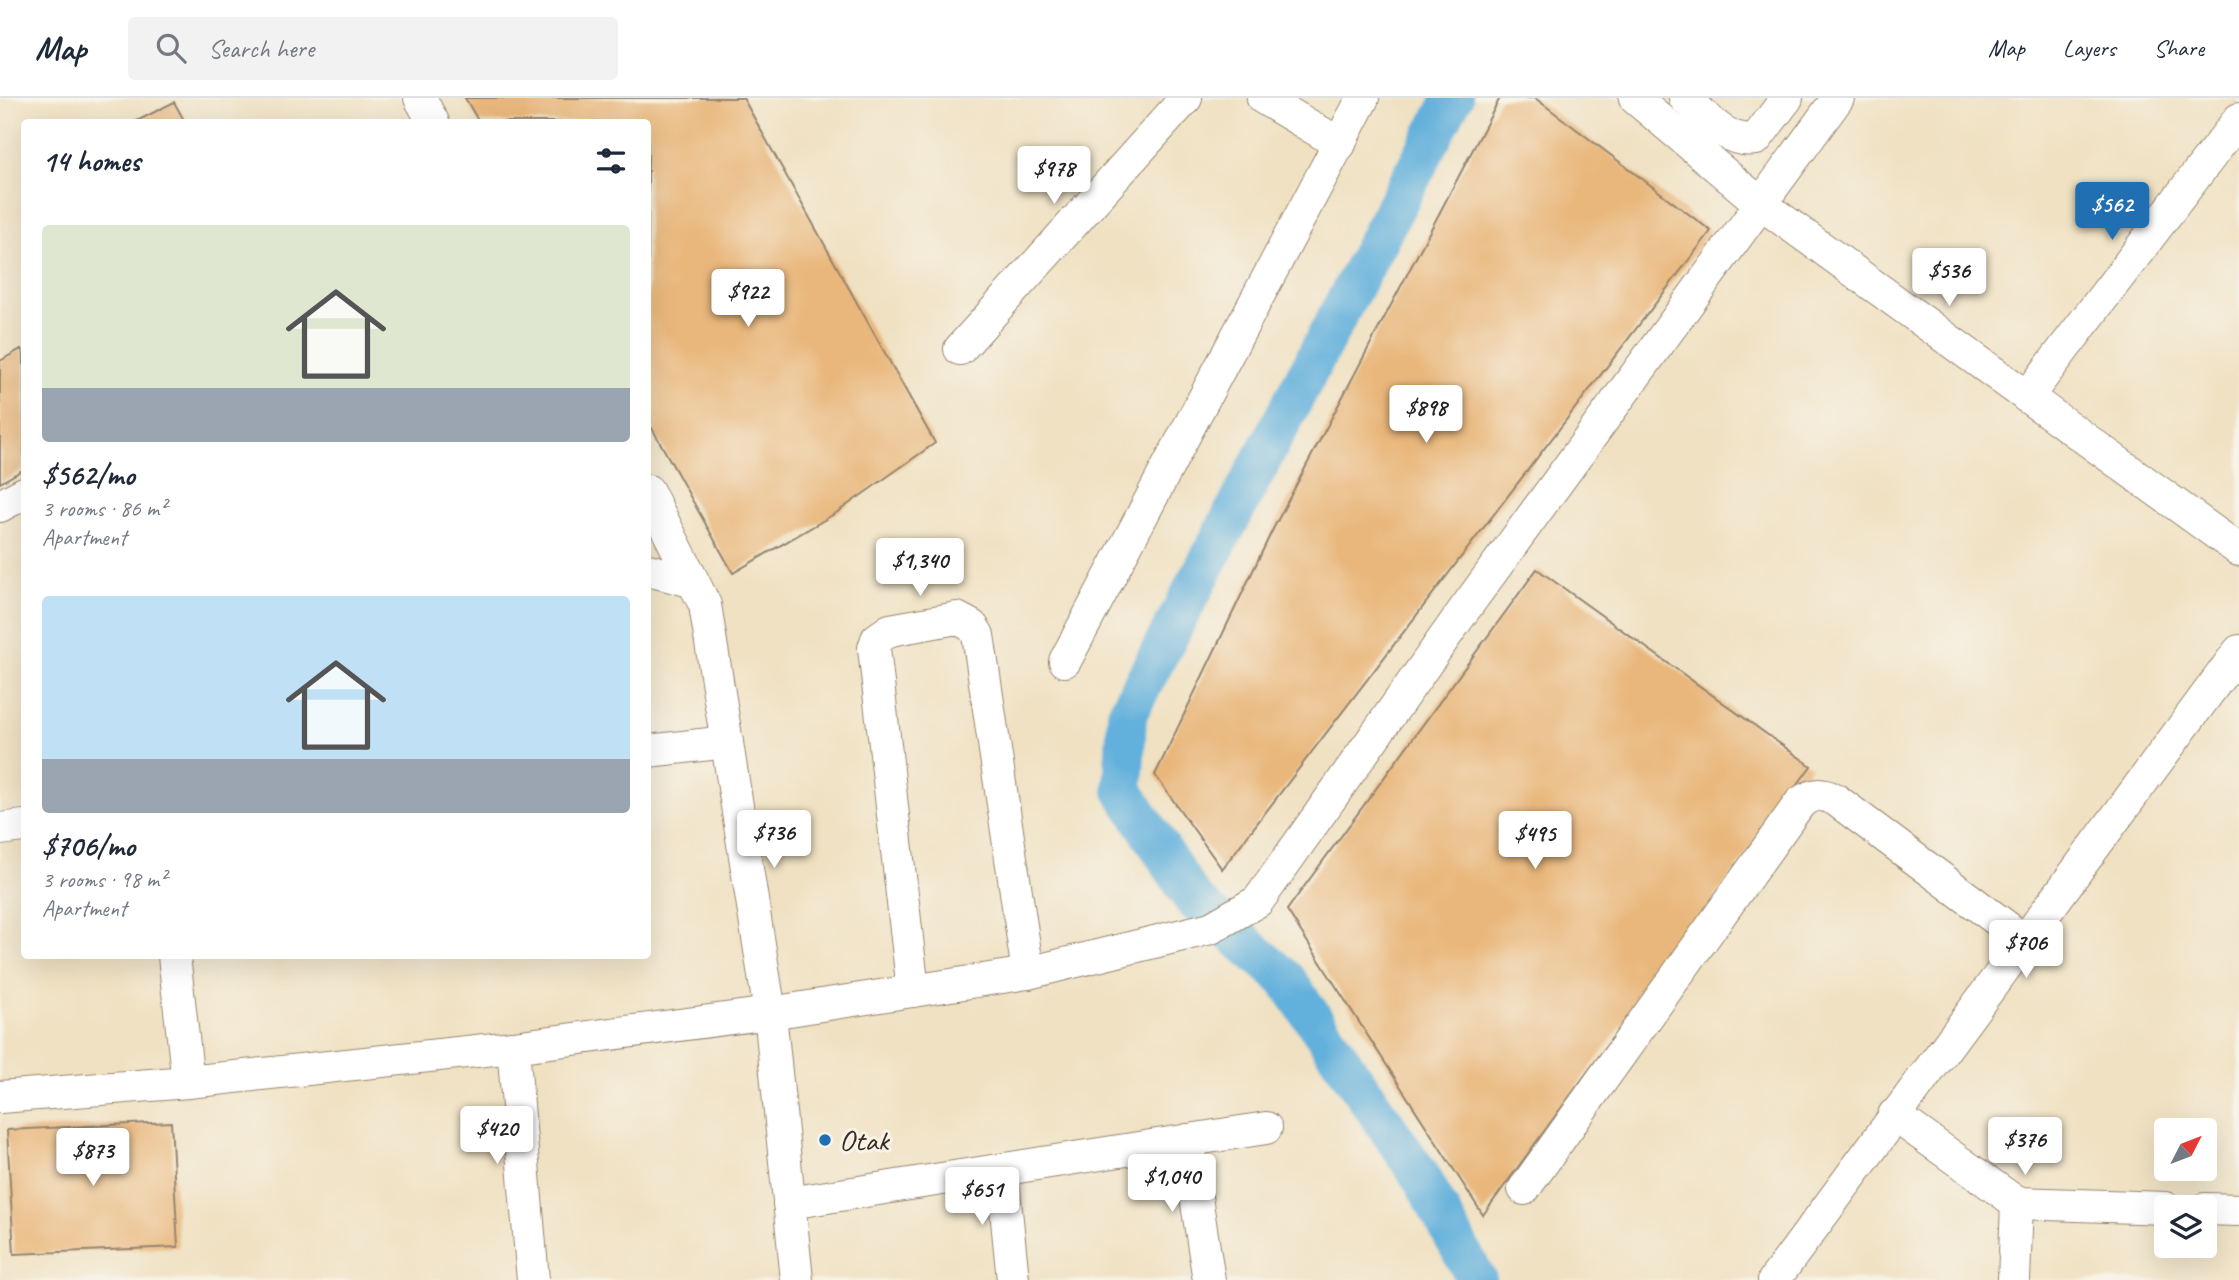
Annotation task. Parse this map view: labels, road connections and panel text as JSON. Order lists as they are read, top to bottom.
{
  "places": ["Otak"],
  "north": "top right",
  "page": {
    "header": "Map",
    "search": "Search here",
    "nav": ["Map", "Layers", "Share"],
    "heading": "14 homes",
    "price": [
      "$978",
      "$562",
      "$536",
      "$922",
      "$898",
      "$1,340",
      "$736",
      "$495",
      "$706",
      "$420",
      "$376",
      "$873",
      "$1,040",
      "$651"
    ],
    "list": [
      {
        "name": "$562/mo",
        "note": "3 rooms · 86 m² · Apartment"
      },
      {
        "name": "$706/mo",
        "note": "3 rooms · 98 m² · Apartment"
      }
    ]
  }
}
